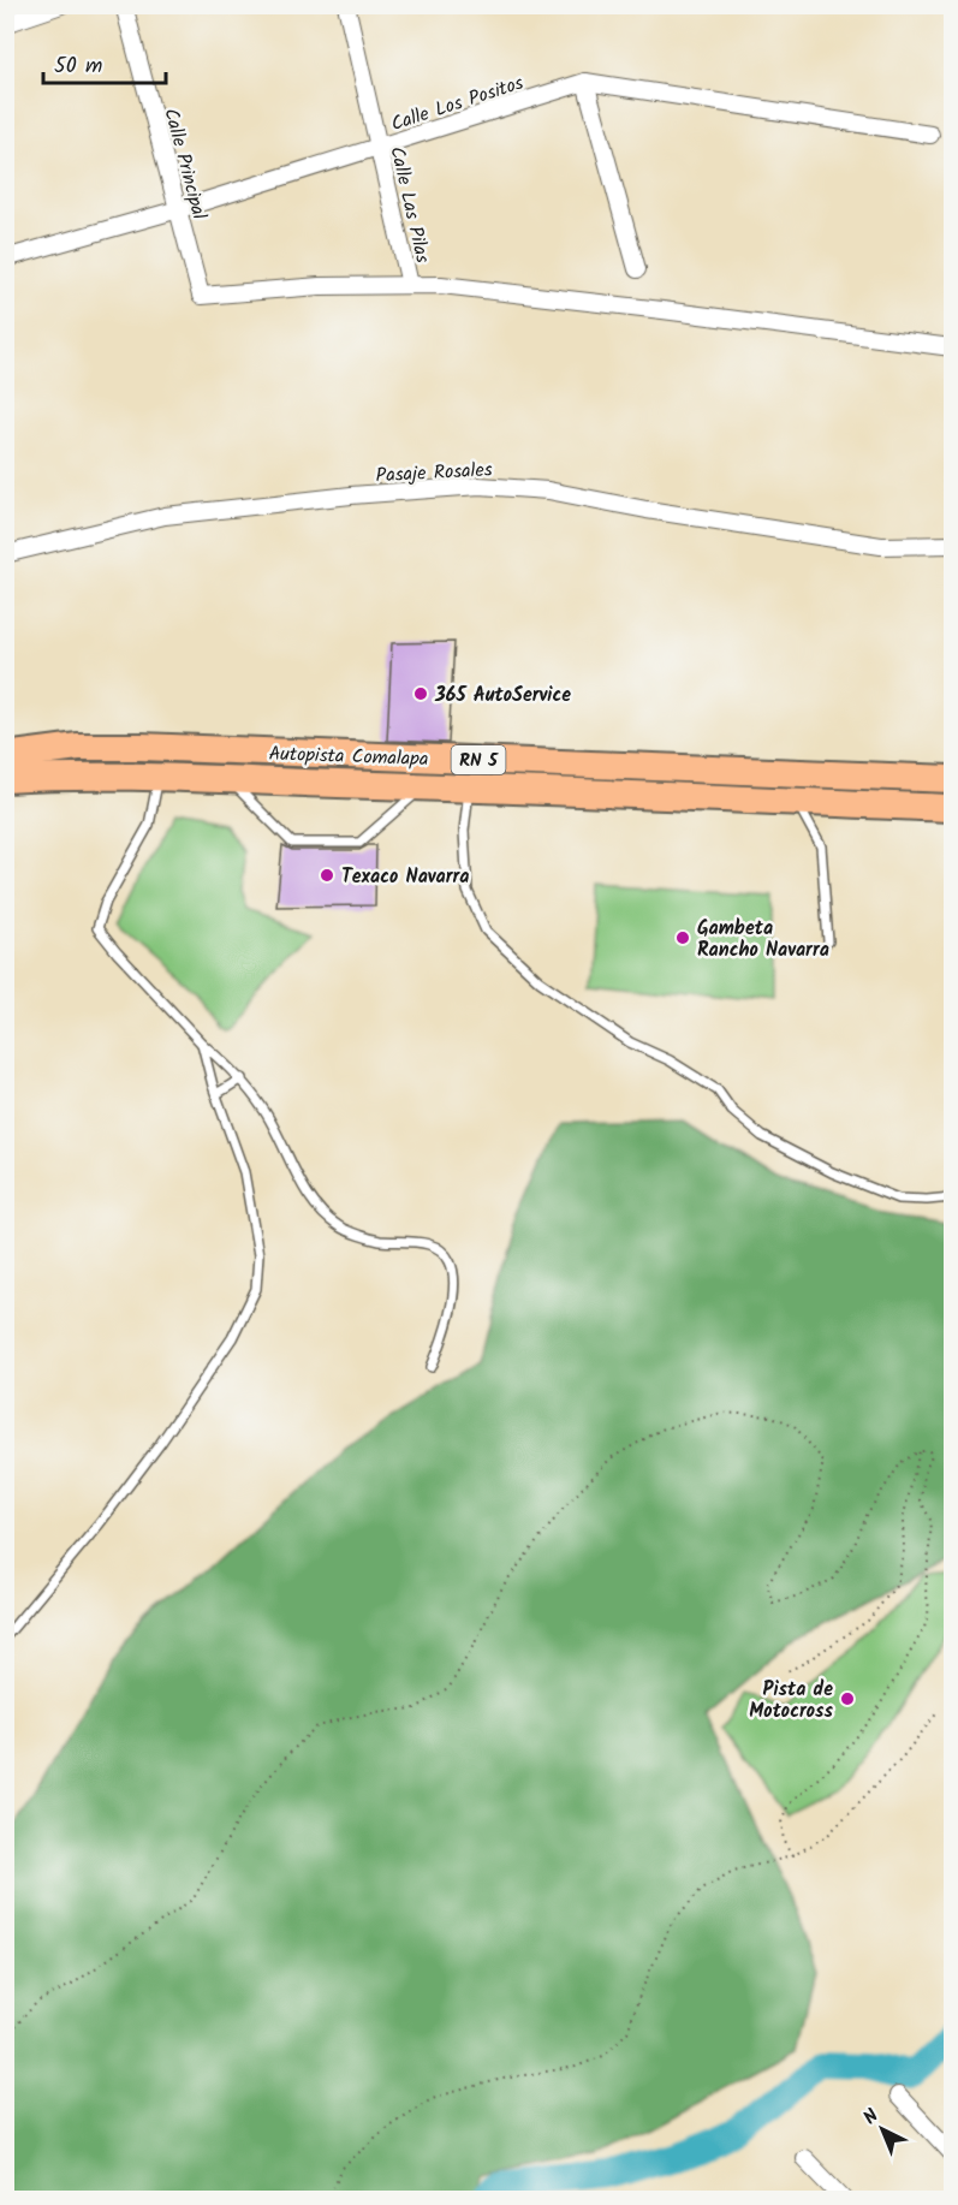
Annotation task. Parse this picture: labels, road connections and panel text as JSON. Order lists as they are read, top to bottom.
{
  "streets": {
    "highway": ["Autopista Comalapa", "RN 5"],
    "street": [
      "Calle Los Positos",
      "Calle Principal",
      "Calle Las Pilas",
      "Pasaje Rosales"
    ]
  },
  "crossings": [
    ["Calle Los Positos", "Calle Principal"],
    ["Calle Los Positos", "Calle Las Pilas"],
    ["Calle Principal", "Calle Las Pilas"]
  ],
  "places": [
    "365 AutoService",
    "Texaco Navarra",
    "Gambeta Rancho Navarra",
    "Pista de Motocross"
  ],
  "scale_bar": "50 m",
  "north": "top left"
}
